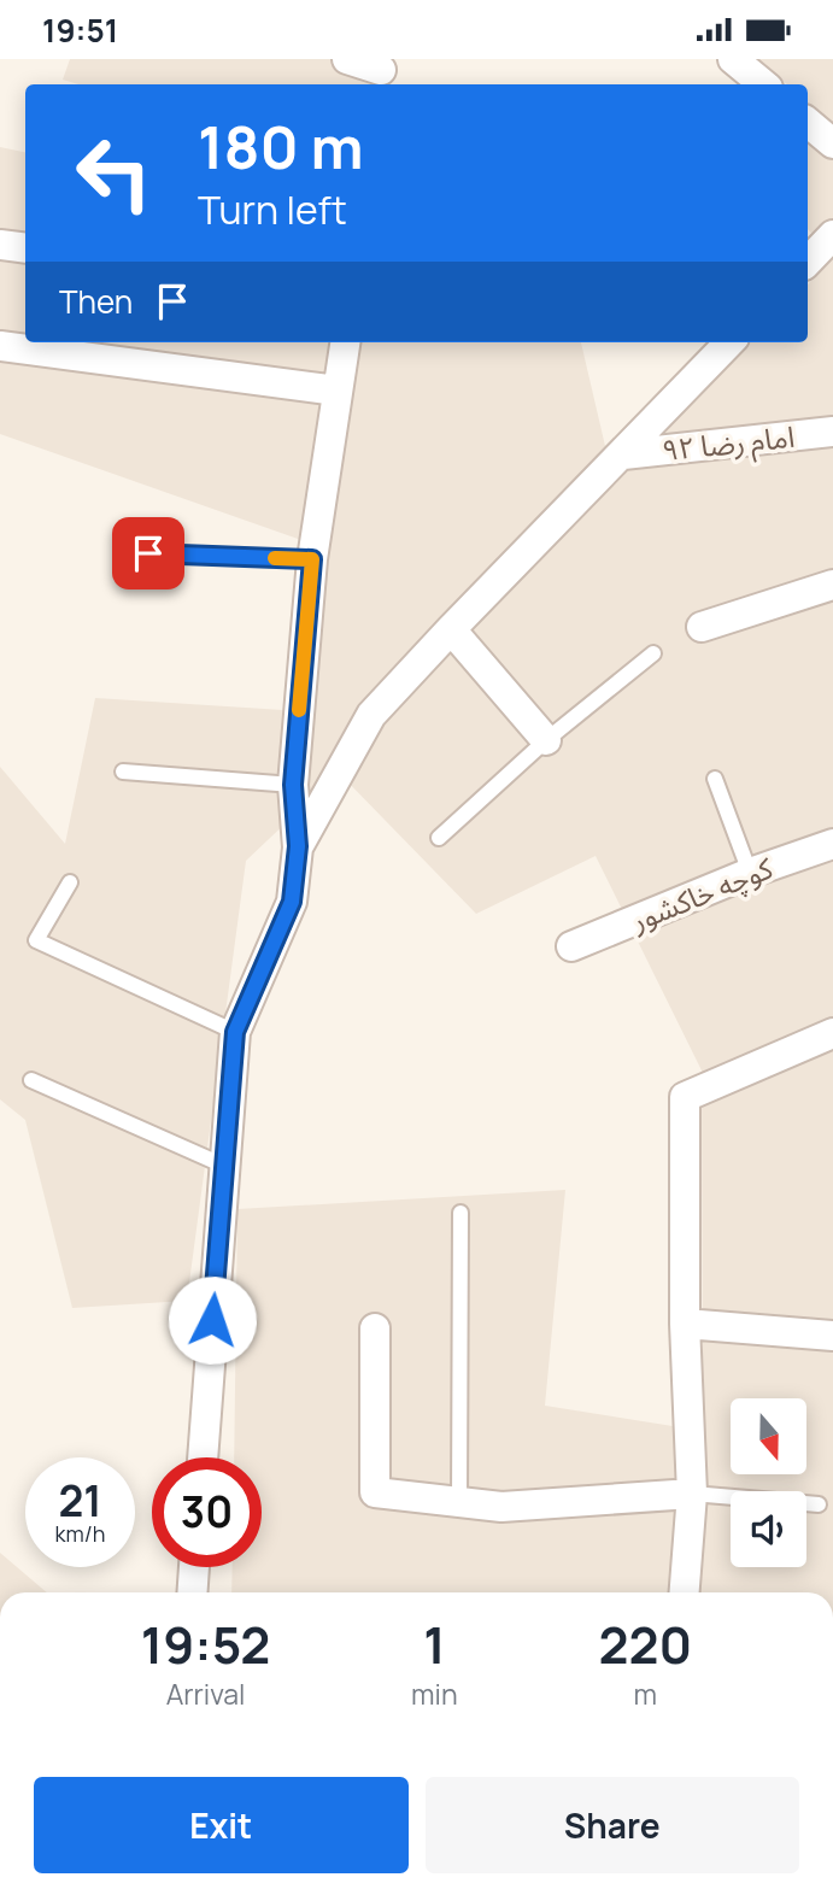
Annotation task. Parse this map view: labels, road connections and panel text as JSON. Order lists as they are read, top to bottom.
{
  "streets": {
    "street": ["امام رضا ۹۲", "کوچه خاکشور"]
  },
  "north": "bottom",
  "page": {
    "status": "19:51",
    "turn": ["180 m", "Turn left"],
    "then": "Then",
    "speed": "21 km/h",
    "limit": "30",
    "eta": [
      "19:52",
      "Arrival",
      "1",
      "min",
      "220",
      "m"
    ],
    "buttons": ["Exit", "Share"]
  }
}
